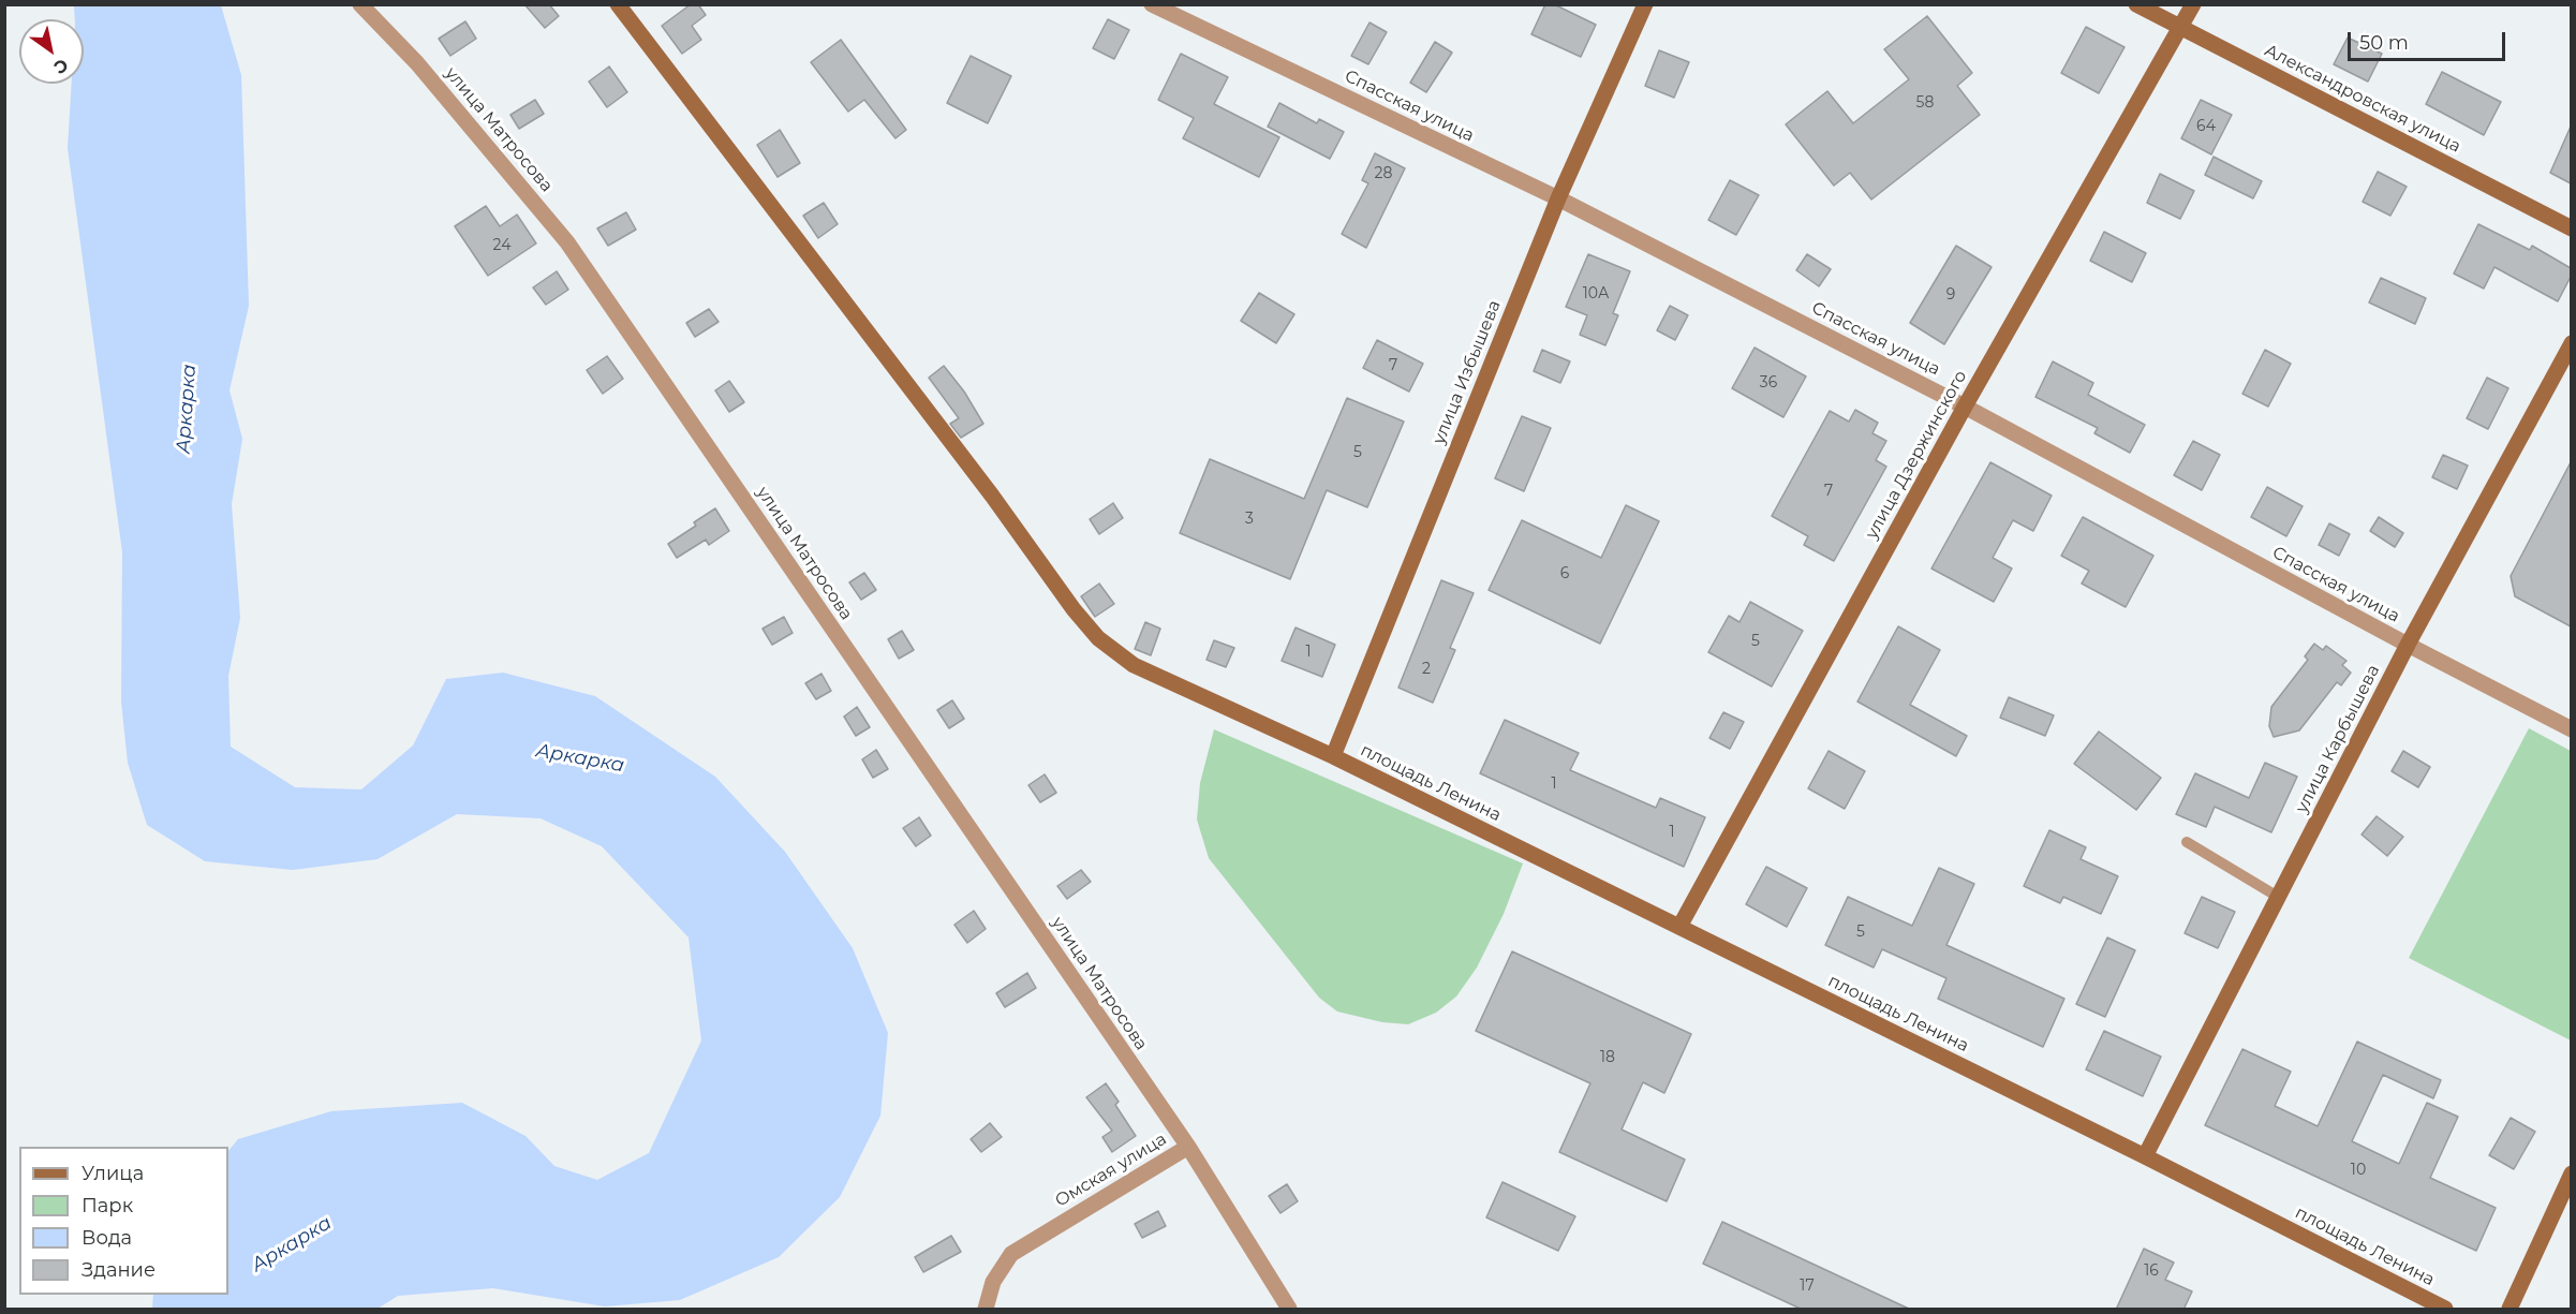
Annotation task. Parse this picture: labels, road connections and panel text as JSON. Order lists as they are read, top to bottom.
{
  "streets": {
    "street": [
      "Александровская улица",
      "Спасская улица",
      "улица Матросова",
      "улица Избышева",
      "улица Дзержинского",
      "улица Карбышева",
      "площадь Ленина",
      "Омская улица"
    ]
  },
  "crossings": [
    ["Александровская улица", "улица Дзержинского"],
    ["Спасская улица", "улица Избышева"],
    ["Спасская улица", "улица Дзержинского"],
    ["Спасская улица", "улица Карбышева"],
    ["улица Матросова", "Омская улица"],
    ["улица Избышева", "площадь Ленина"],
    ["улица Дзержинского", "площадь Ленина"],
    ["улица Карбышева", "площадь Ленина"]
  ],
  "water": ["Аркарка"],
  "house_numbers": [
    "58",
    "64",
    "28",
    "24",
    "10А",
    "9",
    "7",
    "36",
    "5",
    "7",
    "3",
    "6",
    "5",
    "1",
    "2",
    "1",
    "1",
    "5",
    "18",
    "10",
    "16",
    "17"
  ],
  "legend": [
    "Улица",
    "Парк",
    "Вода",
    "Здание"
  ],
  "scale_bar": "50 m",
  "north": "bottom right"
}
